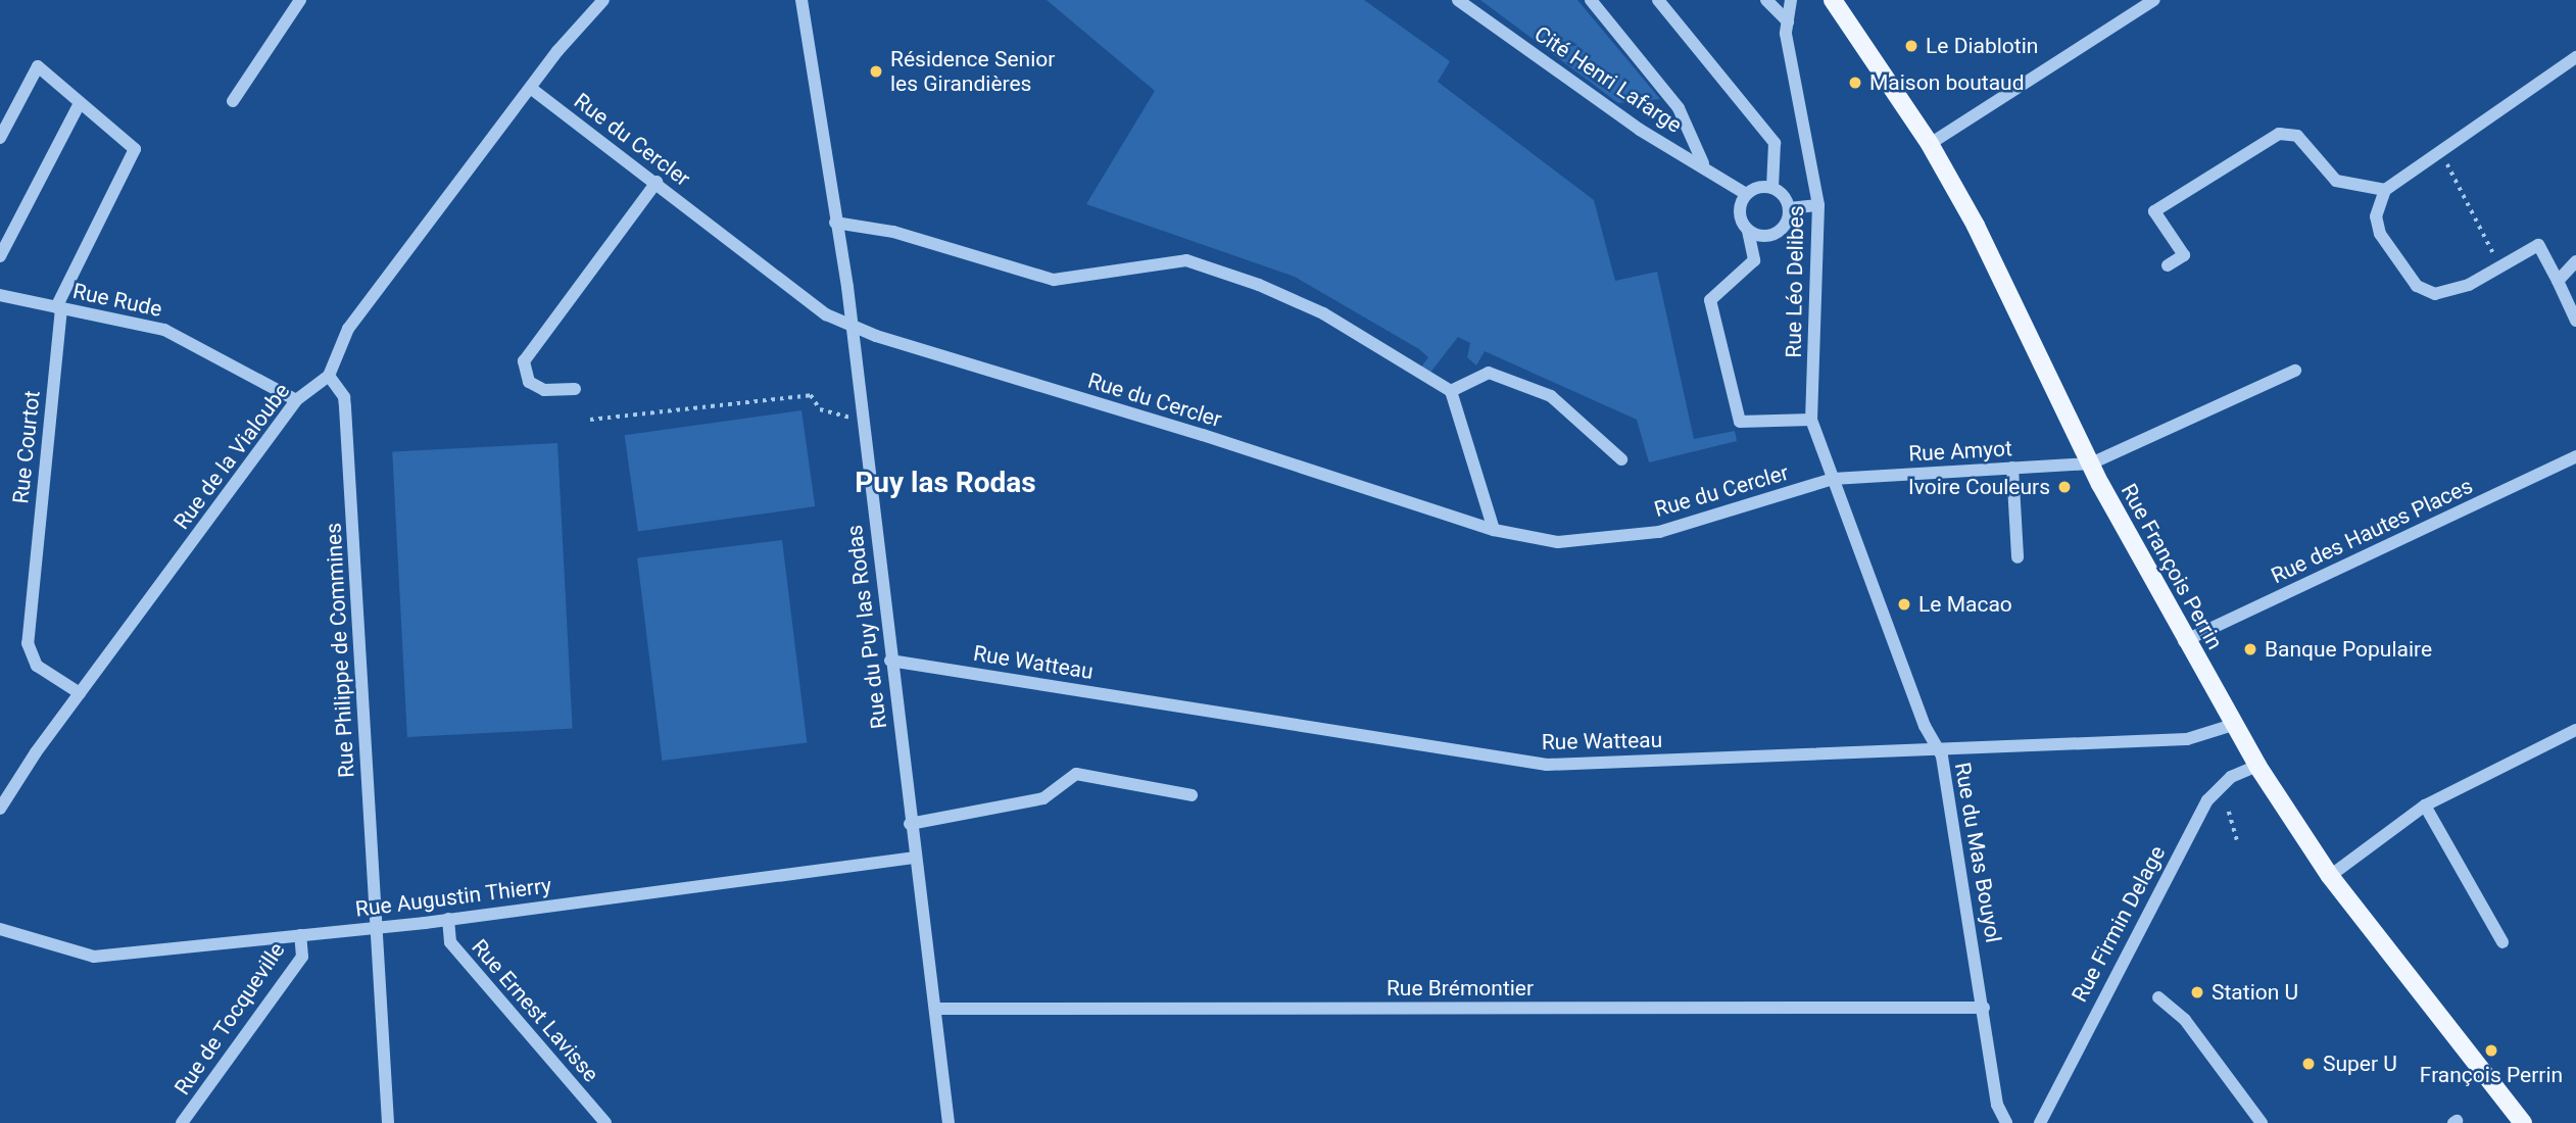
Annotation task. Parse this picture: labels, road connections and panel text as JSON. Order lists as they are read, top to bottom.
{
  "streets": {
    "main road": ["Rue François Perrin"],
    "street": [
      "Cité Henri Lafarge",
      "Rue du Cercler",
      "Rue Léo Delibes",
      "Rue Rude",
      "Rue Courtot",
      "Rue Amyot",
      "Rue de la Vialoube",
      "Rue des Hautes Places",
      "Rue du Puy las Rodas",
      "Rue Philippe de Commines",
      "Rue Watteau",
      "Rue du Mas Bouyol",
      "Rue Augustin Thierry",
      "Rue Firmin Delage",
      "Rue Brémontier",
      "Rue Ernest Lavisse",
      "Rue de Tocqueville"
    ]
  },
  "crossings": [
    ["Rue du Cercler", "Rue Léo Delibes"],
    ["Rue du Cercler", "Rue Amyot"],
    ["Rue du Cercler", "Rue du Puy las Rodas"],
    ["Rue du Cercler", "Rue du Mas Bouyol"],
    ["Rue Léo Delibes", "Rue Amyot"],
    ["Rue Léo Delibes", "Rue du Mas Bouyol"],
    ["Rue Rude", "Rue Courtot"],
    ["Rue Rude", "Rue de la Vialoube"],
    ["Rue Courtot", "Rue de la Vialoube"],
    ["Rue Amyot", "Rue François Perrin"],
    ["Rue Amyot", "Rue du Mas Bouyol"],
    ["Rue de la Vialoube", "Rue Philippe de Commines"],
    ["Rue des Hautes Places", "Rue François Perrin"],
    ["Rue François Perrin", "Rue Watteau"],
    ["Rue François Perrin", "Rue Firmin Delage"],
    ["Rue du Puy las Rodas", "Rue Watteau"],
    ["Rue du Puy las Rodas", "Rue Augustin Thierry"],
    ["Rue du Puy las Rodas", "Rue Brémontier"],
    ["Rue Philippe de Commines", "Rue Augustin Thierry"],
    ["Rue Watteau", "Rue du Mas Bouyol"],
    ["Rue du Mas Bouyol", "Rue Brémontier"],
    ["Rue Augustin Thierry", "Rue Ernest Lavisse"],
    ["Rue Augustin Thierry", "Rue de Tocqueville"]
  ],
  "districts": ["Puy las Rodas"],
  "places": [
    "Le Diablotin",
    "Résidence Senior les Girandières",
    "Maison boutaud",
    "Ivoire Couleurs",
    "Le Macao",
    "Banque Populaire",
    "Station U",
    "François Perrin",
    "Super U"
  ]
}
